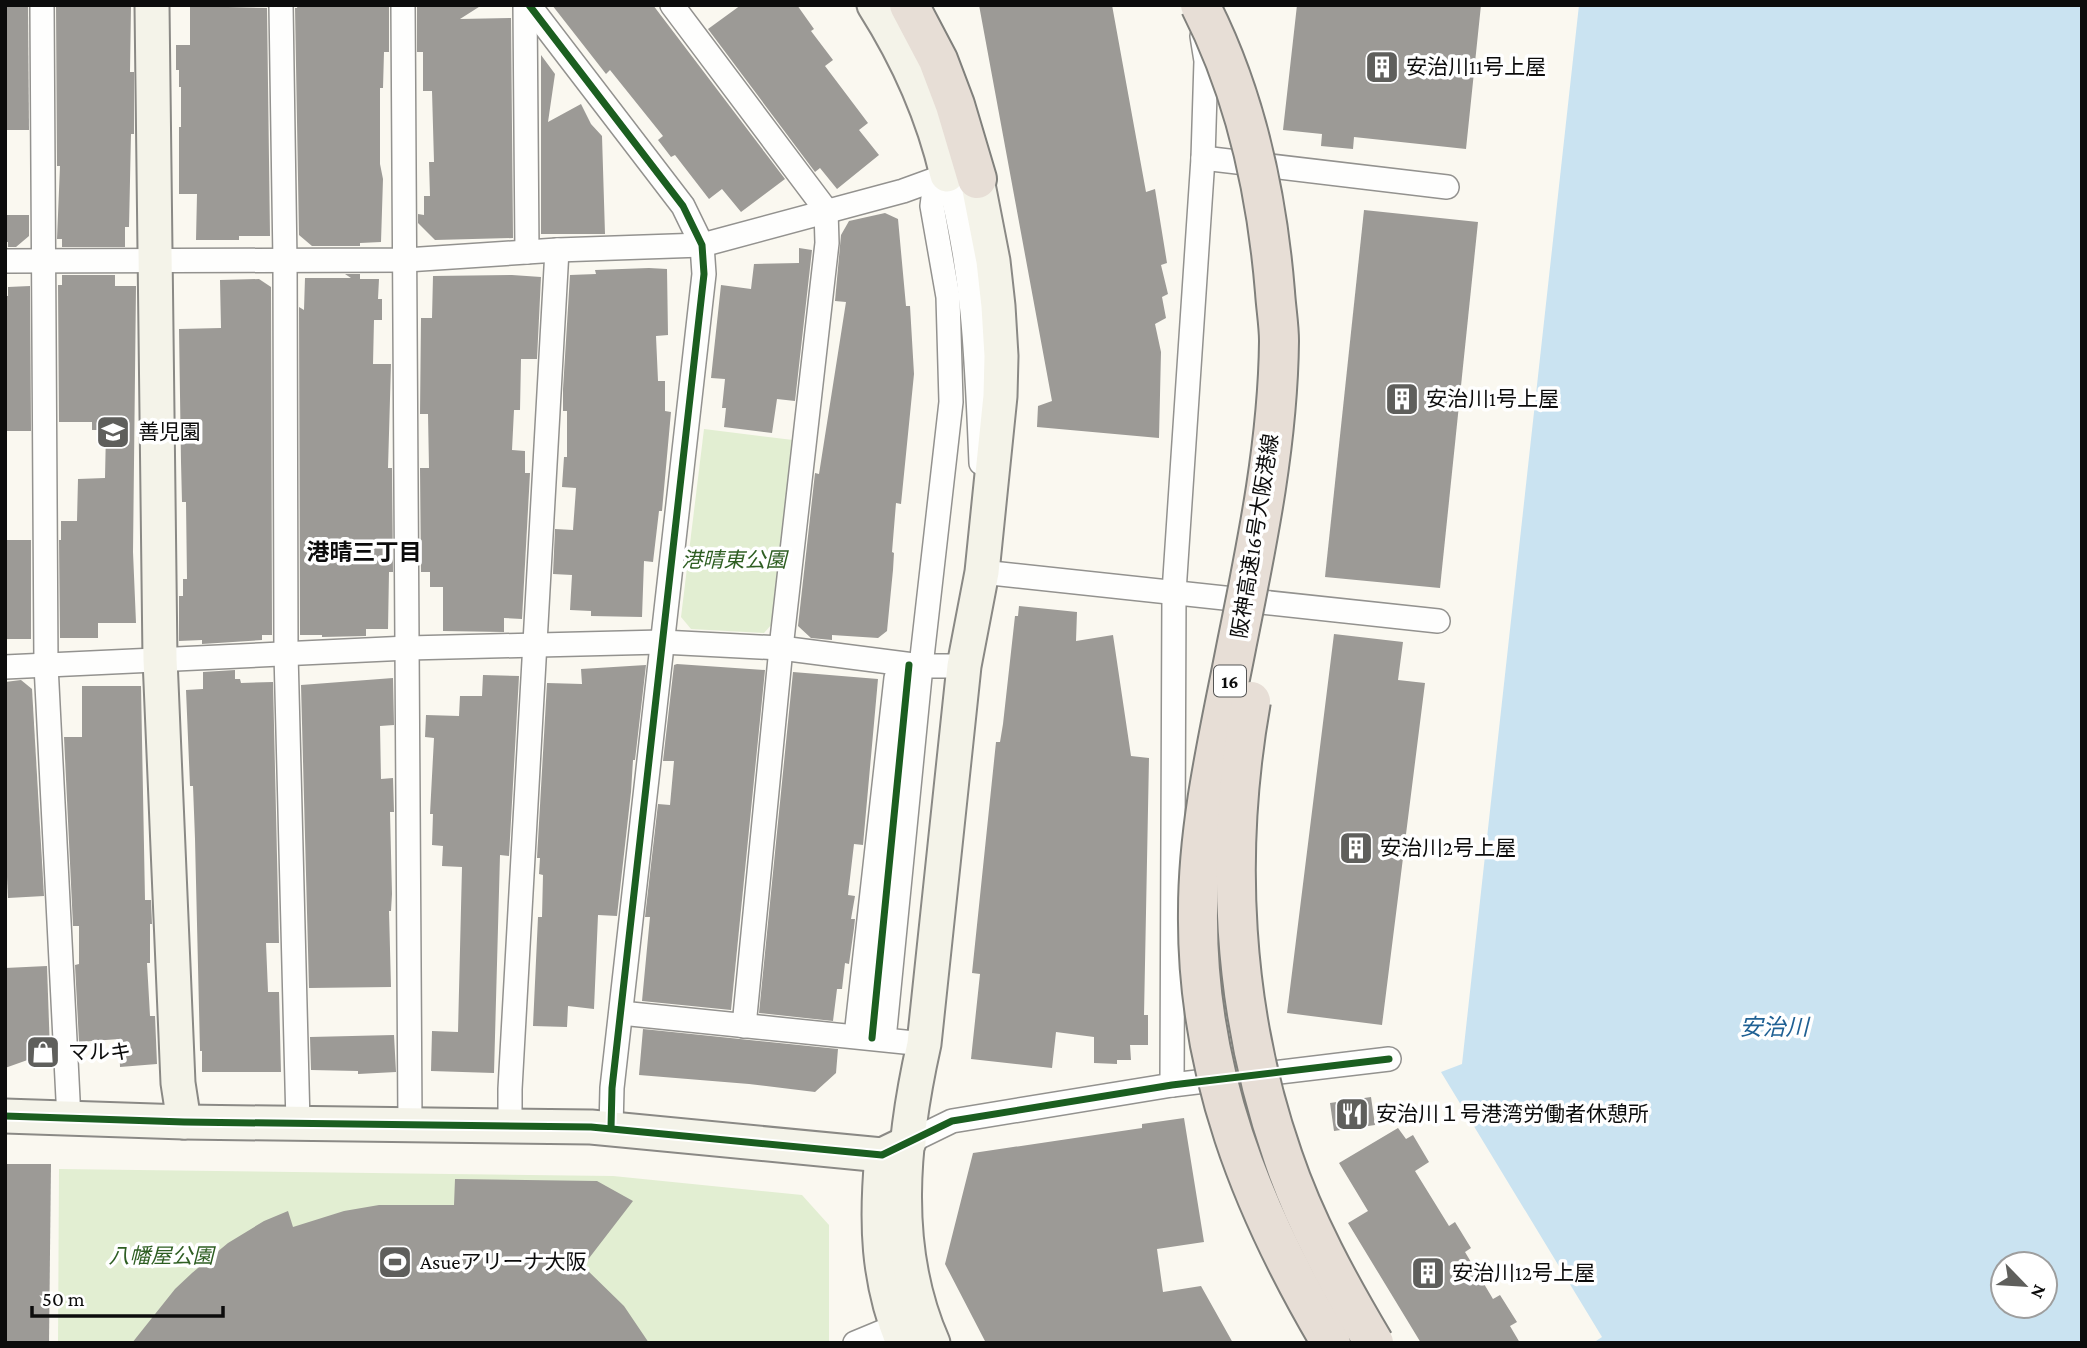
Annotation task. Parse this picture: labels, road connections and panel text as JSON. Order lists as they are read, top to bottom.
{
  "streets": {
    "highway": ["阪神高速16号大阪港線", "16"]
  },
  "districts": ["港晴三丁目"],
  "water": ["安治川"],
  "parks": ["港晴東公園", "八幡屋公園"],
  "places": {
    "building": [
      "安治川11号上屋",
      "安治川1号上屋",
      "安治川2号上屋",
      "安治川12号上屋"
    ],
    "school or university": ["善児園"],
    "shop": ["マルキ"],
    "restaurant": ["安治川１号港湾労働者休憩所"],
    "sports": ["Asueアリーナ大阪"]
  },
  "scale_bar": "50 m",
  "north": "bottom right"
}
